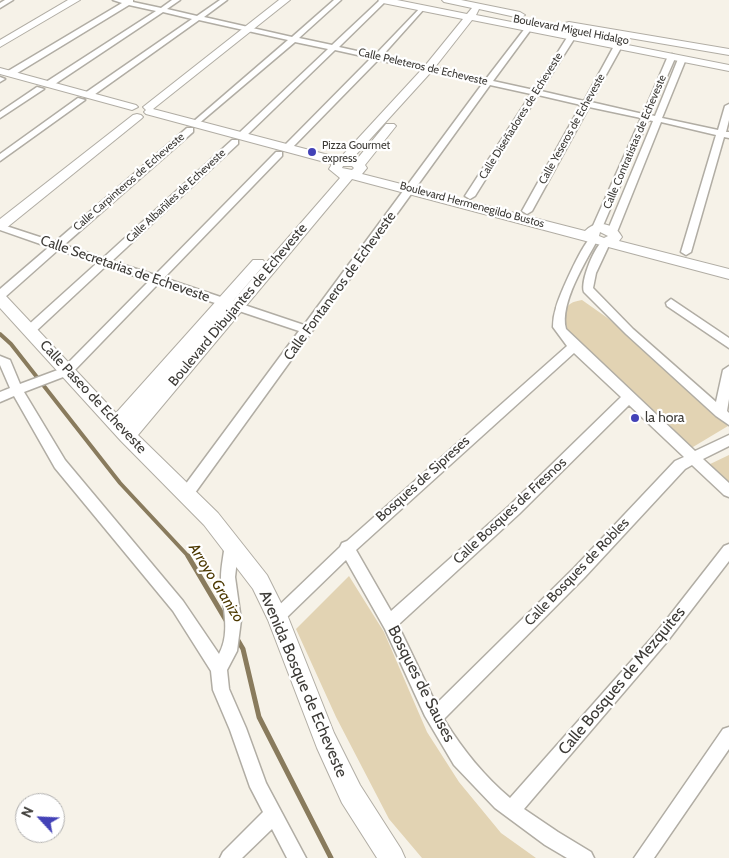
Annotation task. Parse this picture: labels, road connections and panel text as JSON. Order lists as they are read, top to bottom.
{
  "streets": {
    "street": [
      "Boulevard Miguel Hidalgo",
      "Calle Peleteros de Echeveste",
      "Calle Diseñadores de Echeveste",
      "Calle Yeseros de Echeveste",
      "Calle Contratistas de Echeveste",
      "Calle Carpinteros de Echeveste",
      "Calle Albañiles de Echeveste",
      "Boulevard Hermenegildo Bustos",
      "Calle Secretarias de Echeveste",
      "Calle Fontaneros de Echeveste",
      "Boulevard Dibujantes de Echeveste",
      "Calle Paseo de Echeveste",
      "Bosques de Sipreses",
      "Calle Bosques de Fresnos",
      "Calle Bosques de Robles",
      "Calle Bosques de Mezquites",
      "Avenida Bosque de Echeveste",
      "Bosques de Sauses"
    ]
  },
  "crossings": [
    ["Boulevard Miguel Hidalgo", "Boulevard Dibujantes de Echeveste"],
    ["Calle Peleteros de Echeveste", "Calle Diseñadores de Echeveste"],
    ["Calle Peleteros de Echeveste", "Calle Yeseros de Echeveste"],
    ["Calle Peleteros de Echeveste", "Calle Contratistas de Echeveste"],
    ["Calle Peleteros de Echeveste", "Calle Carpinteros de Echeveste"],
    ["Calle Peleteros de Echeveste", "Calle Albañiles de Echeveste"],
    ["Calle Peleteros de Echeveste", "Calle Fontaneros de Echeveste"],
    ["Calle Peleteros de Echeveste", "Boulevard Dibujantes de Echeveste"],
    ["Calle Diseñadores de Echeveste", "Boulevard Hermenegildo Bustos"],
    ["Calle Yeseros de Echeveste", "Boulevard Hermenegildo Bustos"],
    ["Calle Contratistas de Echeveste", "Boulevard Hermenegildo Bustos"],
    ["Calle Carpinteros de Echeveste", "Boulevard Hermenegildo Bustos"],
    ["Calle Carpinteros de Echeveste", "Calle Secretarias de Echeveste"],
    ["Calle Albañiles de Echeveste", "Boulevard Hermenegildo Bustos"],
    ["Calle Albañiles de Echeveste", "Calle Secretarias de Echeveste"],
    ["Calle Albañiles de Echeveste", "Calle Paseo de Echeveste"],
    ["Boulevard Hermenegildo Bustos", "Calle Fontaneros de Echeveste"],
    ["Boulevard Hermenegildo Bustos", "Boulevard Dibujantes de Echeveste"],
    ["Calle Secretarias de Echeveste", "Calle Fontaneros de Echeveste"],
    ["Calle Secretarias de Echeveste", "Boulevard Dibujantes de Echeveste"],
    ["Calle Fontaneros de Echeveste", "Calle Paseo de Echeveste"],
    ["Calle Fontaneros de Echeveste", "Avenida Bosque de Echeveste"],
    ["Boulevard Dibujantes de Echeveste", "Calle Paseo de Echeveste"],
    ["Calle Paseo de Echeveste", "Avenida Bosque de Echeveste"],
    ["Bosques de Sipreses", "Avenida Bosque de Echeveste"],
    ["Bosques de Sipreses", "Bosques de Sauses"],
    ["Calle Bosques de Fresnos", "Bosques de Sauses"],
    ["Calle Bosques de Robles", "Bosques de Sauses"],
    ["Calle Bosques de Mezquites", "Bosques de Sauses"]
  ],
  "water": ["Arroyo Granizo"],
  "places": ["Pizza Gourmet express", "la hora"],
  "north": "top left"
}
